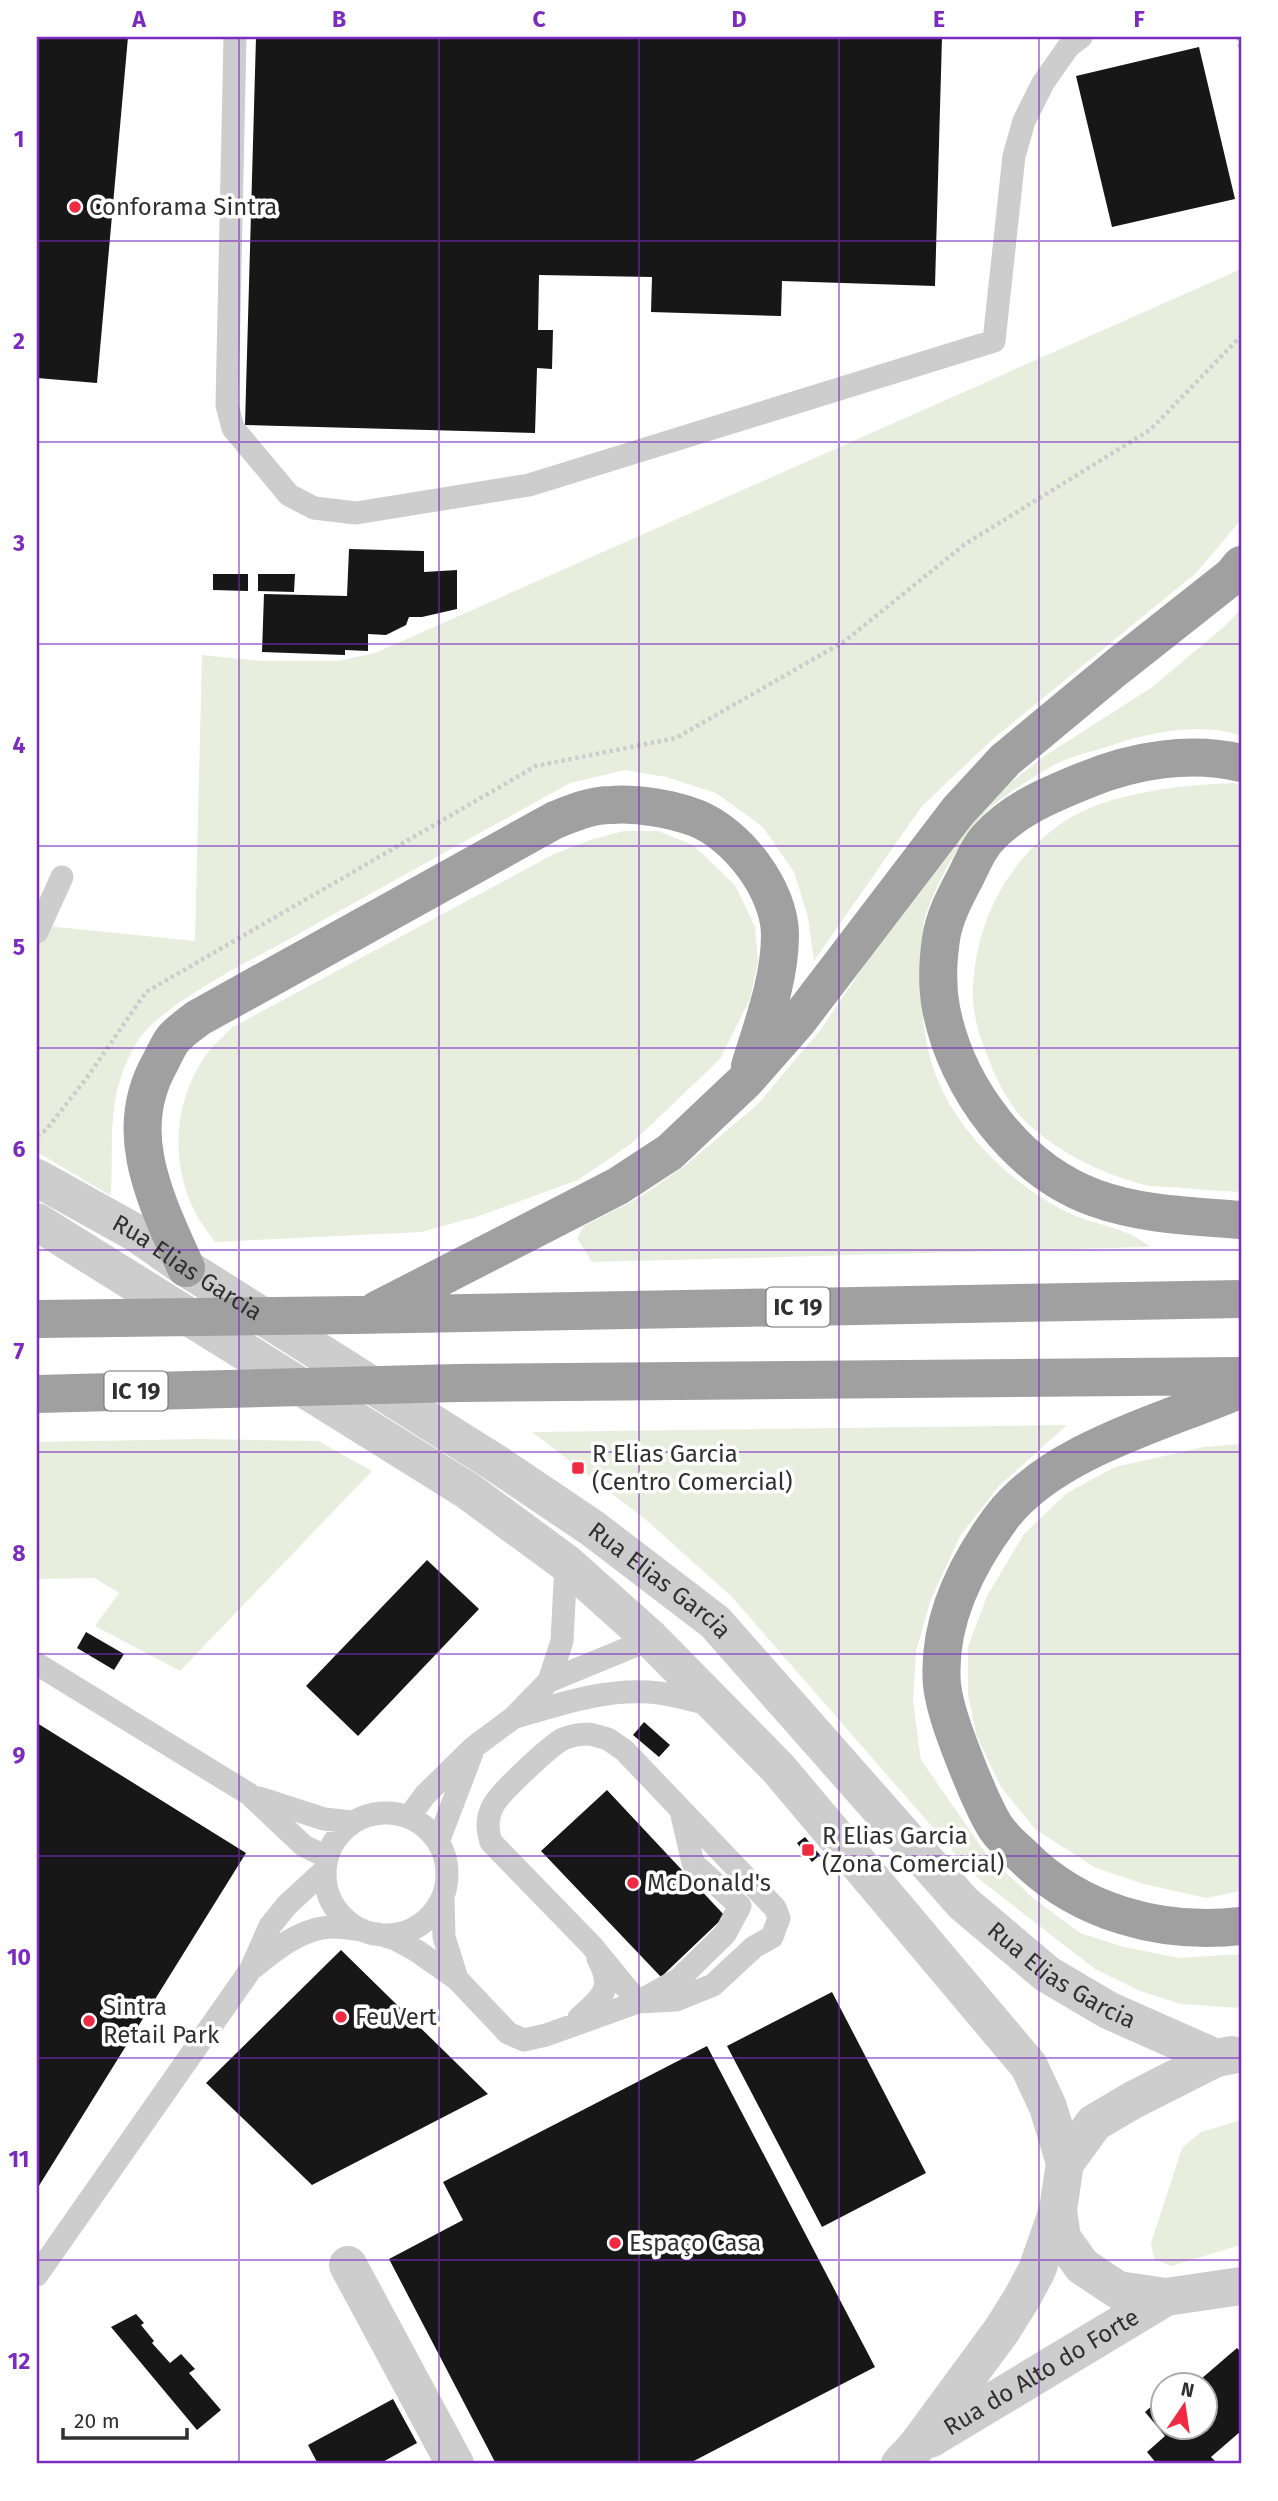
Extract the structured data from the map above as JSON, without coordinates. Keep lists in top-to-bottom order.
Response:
{
  "streets": {
    "highway": ["IC 19"],
    "street": ["Rua Elias Garcia", "Rua do Alto do Forte"]
  },
  "places": {
    "other": [
      "Conforama Sintra",
      "McDonald's",
      "FeuVert",
      "Sintra Retail Park",
      "Espaço Casa"
    ],
    "transit": ["R Elias Garcia (Centro Comercial)", "R Elias Garcia (Zona Comercial)"]
  },
  "scale_bar": "20 m",
  "north": "top",
  "grid": {
    "columns": [
      "A",
      "B",
      "C",
      "D",
      "E",
      "F"
    ],
    "rows": [
      "1",
      "2",
      "3",
      "4",
      "5",
      "6",
      "7",
      "8",
      "9",
      "10",
      "11",
      "12"
    ]
  }
}
